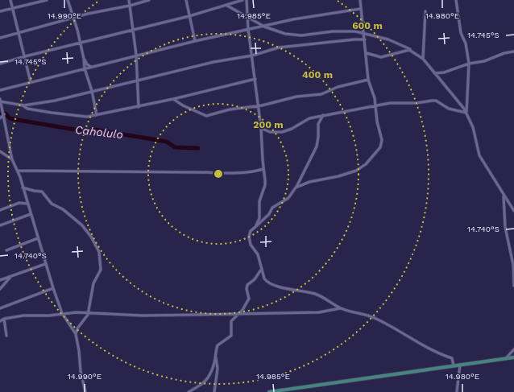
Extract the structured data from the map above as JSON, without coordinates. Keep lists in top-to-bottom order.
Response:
{
  "water": ["Caholulo"],
  "coordinates": [
    "14.990°E",
    "14.985°E",
    "14.980°E",
    "14.745°S",
    "14.740°S"
  ],
  "rings": ["600 m", "400 m", "200 m"]
}
